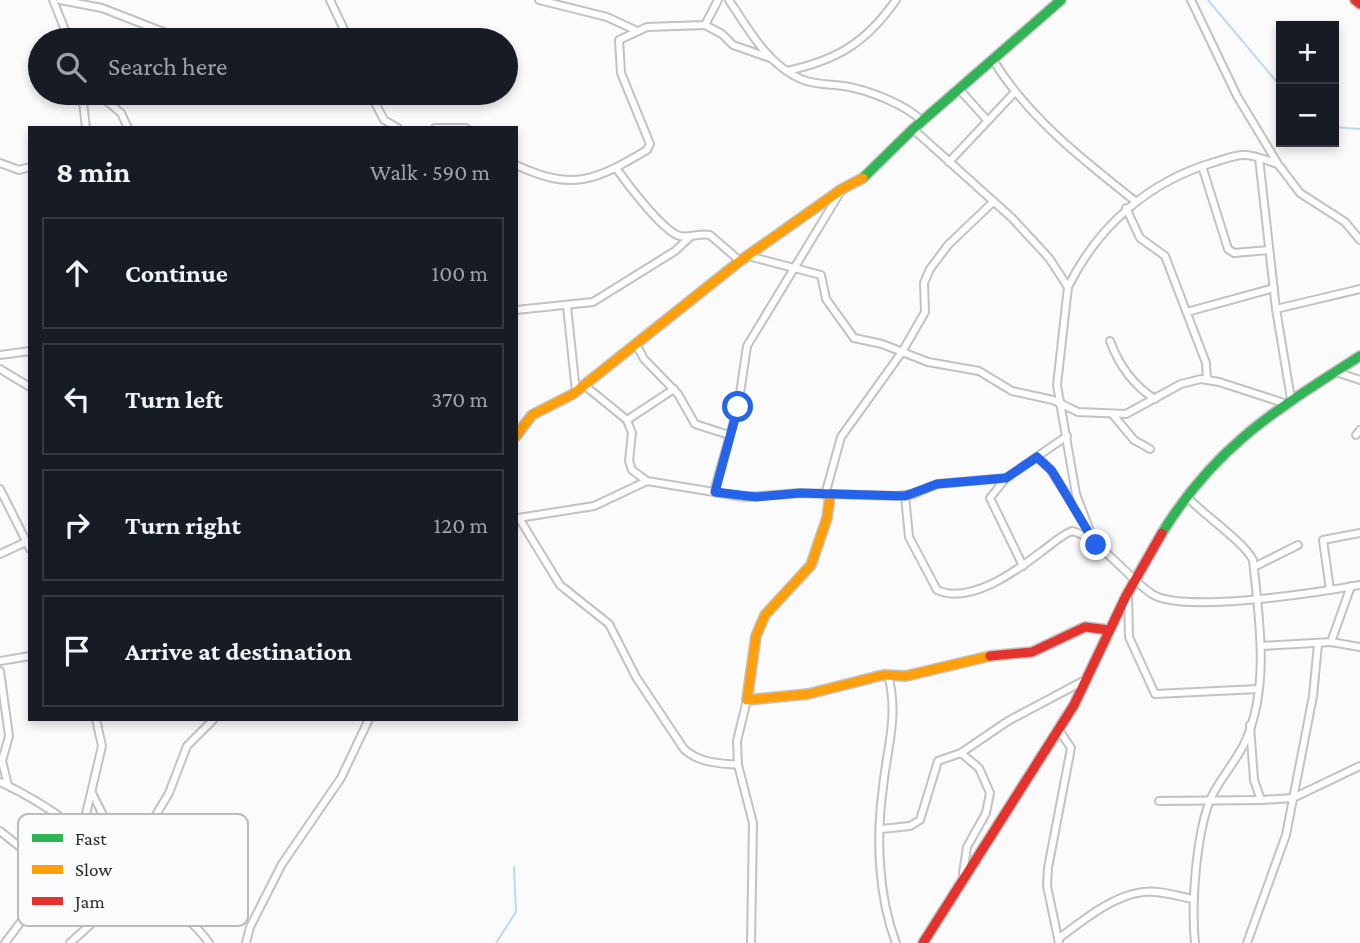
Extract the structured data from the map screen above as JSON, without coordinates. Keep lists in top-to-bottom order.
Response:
{
  "legend": ["Fast", "Slow", "Jam"],
  "page": {
    "map_buttons": ["+", "−"],
    "search": "Search here",
    "heading": ["8 min", "Walk · 590 m"],
    "list": [
      ["Continue", "100 m"],
      ["Turn left", "370 m"],
      ["Turn right", "120 m"],
      "Arrive at destination"
    ]
  }
}
